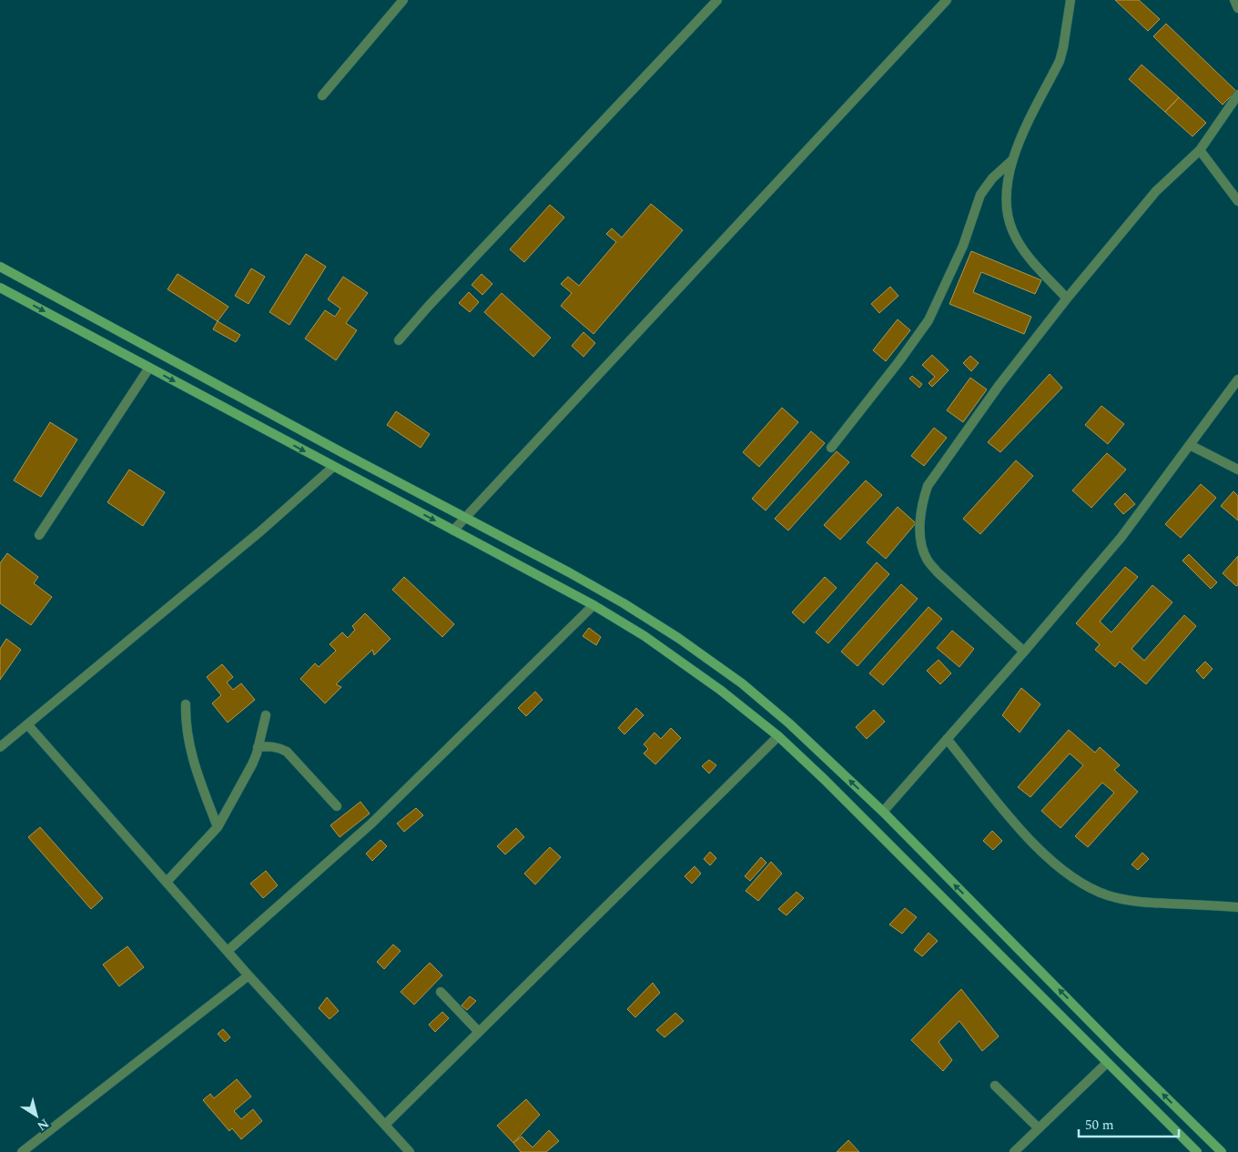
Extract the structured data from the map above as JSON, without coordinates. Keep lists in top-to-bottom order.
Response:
{
  "scale_bar": "50 m",
  "north": "bottom right"
}
